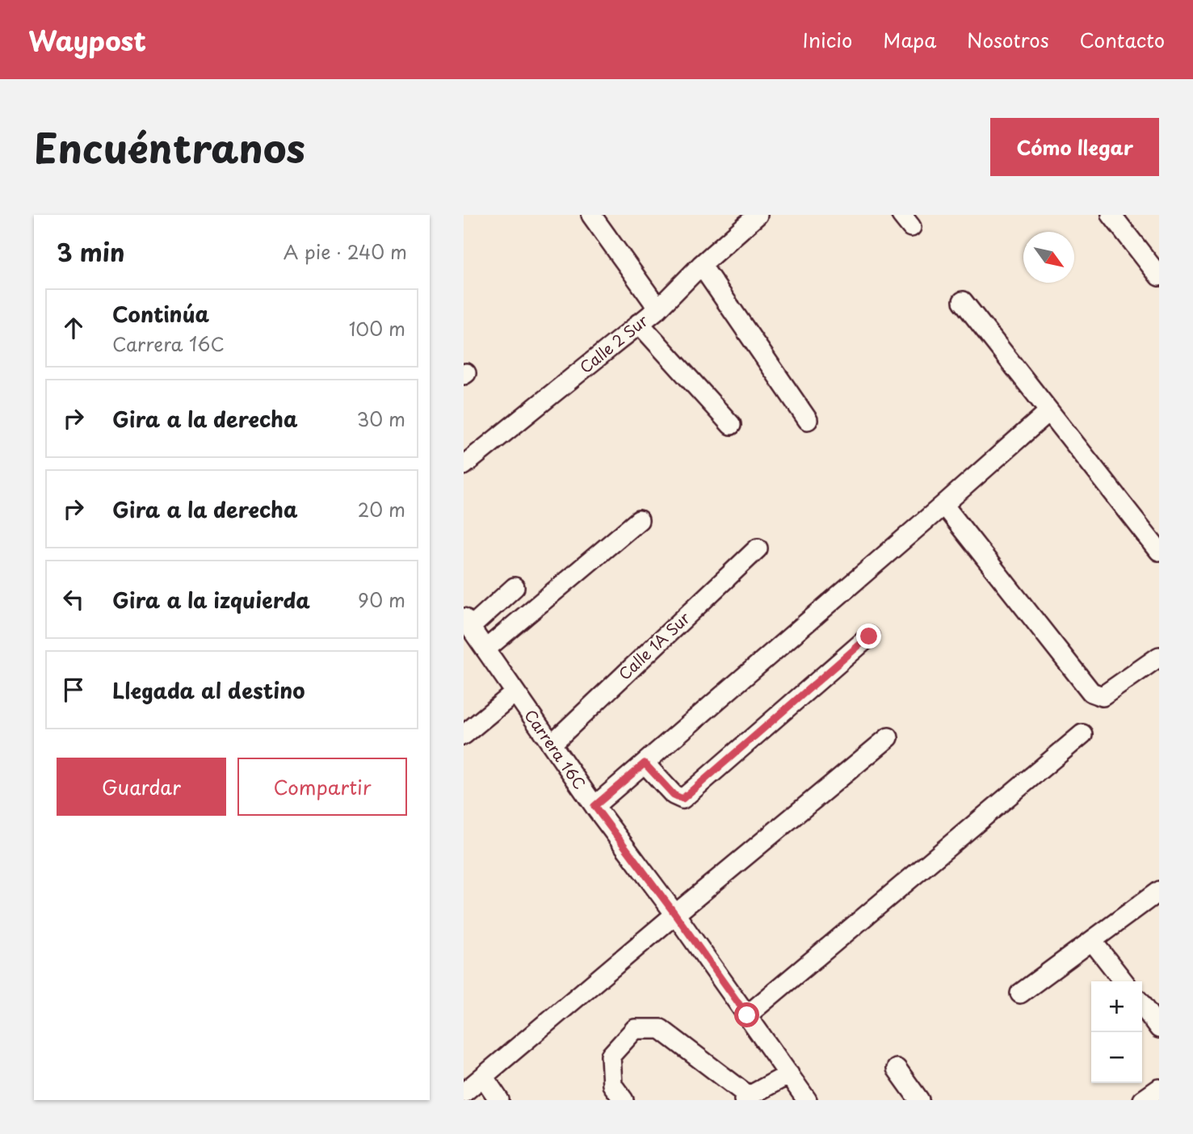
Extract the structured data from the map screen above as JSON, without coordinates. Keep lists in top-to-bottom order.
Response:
{
  "streets": {
    "street": ["Calle 2 Sur", "Calle 1A Sur", "Carrera 16C"]
  },
  "crossings": [
    ["Calle 1A Sur", "Carrera 16C"]
  ],
  "north": "bottom right",
  "page": {
    "header": "Waypost",
    "nav": [
      "Inicio",
      "Mapa",
      "Nosotros",
      "Contacto"
    ],
    "title": "Encuéntranos",
    "buttons": [
      "Cómo llegar",
      ["Guardar", "Compartir"]
    ],
    "heading": ["3 min", "A pie · 240 m"],
    "list": [
      ["Continúa", "Carrera 16C", "100 m"],
      ["Gira a la derecha", "30 m"],
      ["Gira a la derecha", "20 m"],
      ["Gira a la izquierda", "90 m"],
      "Llegada al destino"
    ],
    "map_buttons": ["+", "−"]
  }
}
